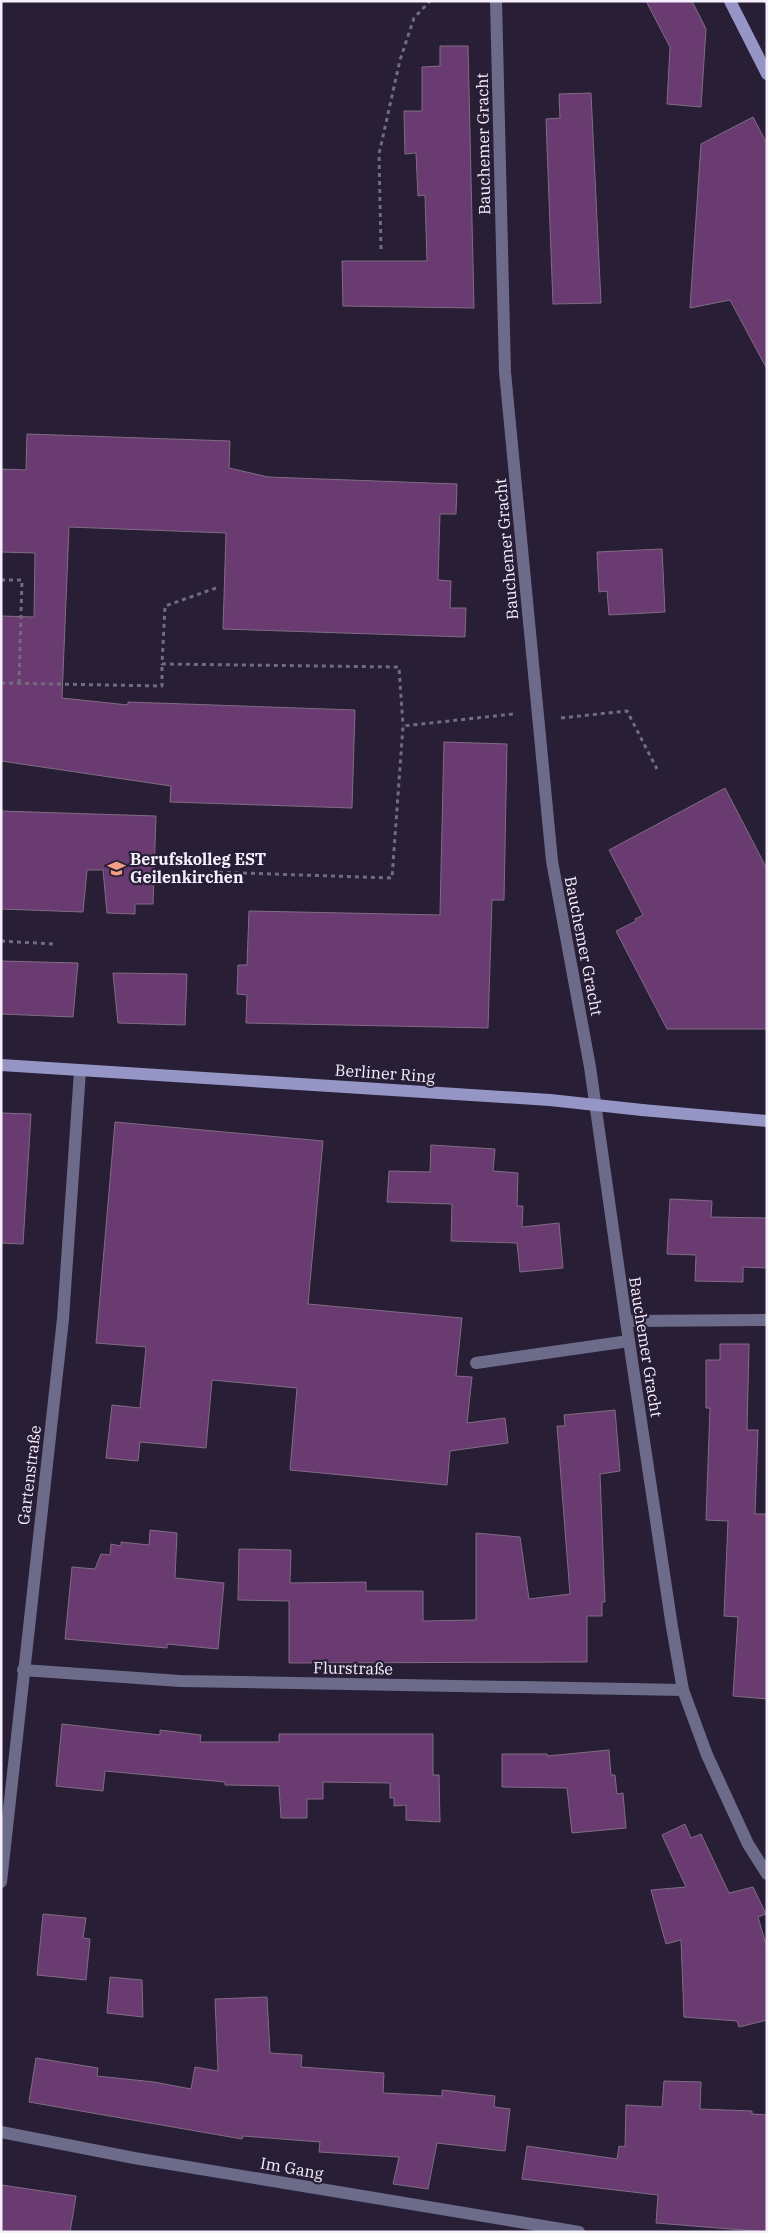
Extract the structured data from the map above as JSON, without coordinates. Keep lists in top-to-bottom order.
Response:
{
  "streets": {
    "main road": ["Berliner Ring"],
    "street": [
      "Bauchemer Gracht",
      "Gartenstraße",
      "Flurstraße",
      "Im Gang"
    ]
  },
  "crossings": [
    ["Bauchemer Gracht", "Flurstraße"],
    ["Berliner Ring", "Gartenstraße"],
    ["Gartenstraße", "Flurstraße"]
  ],
  "places": {
    "school or university": ["Berufskolleg EST Geilenkirchen"]
  }
}
